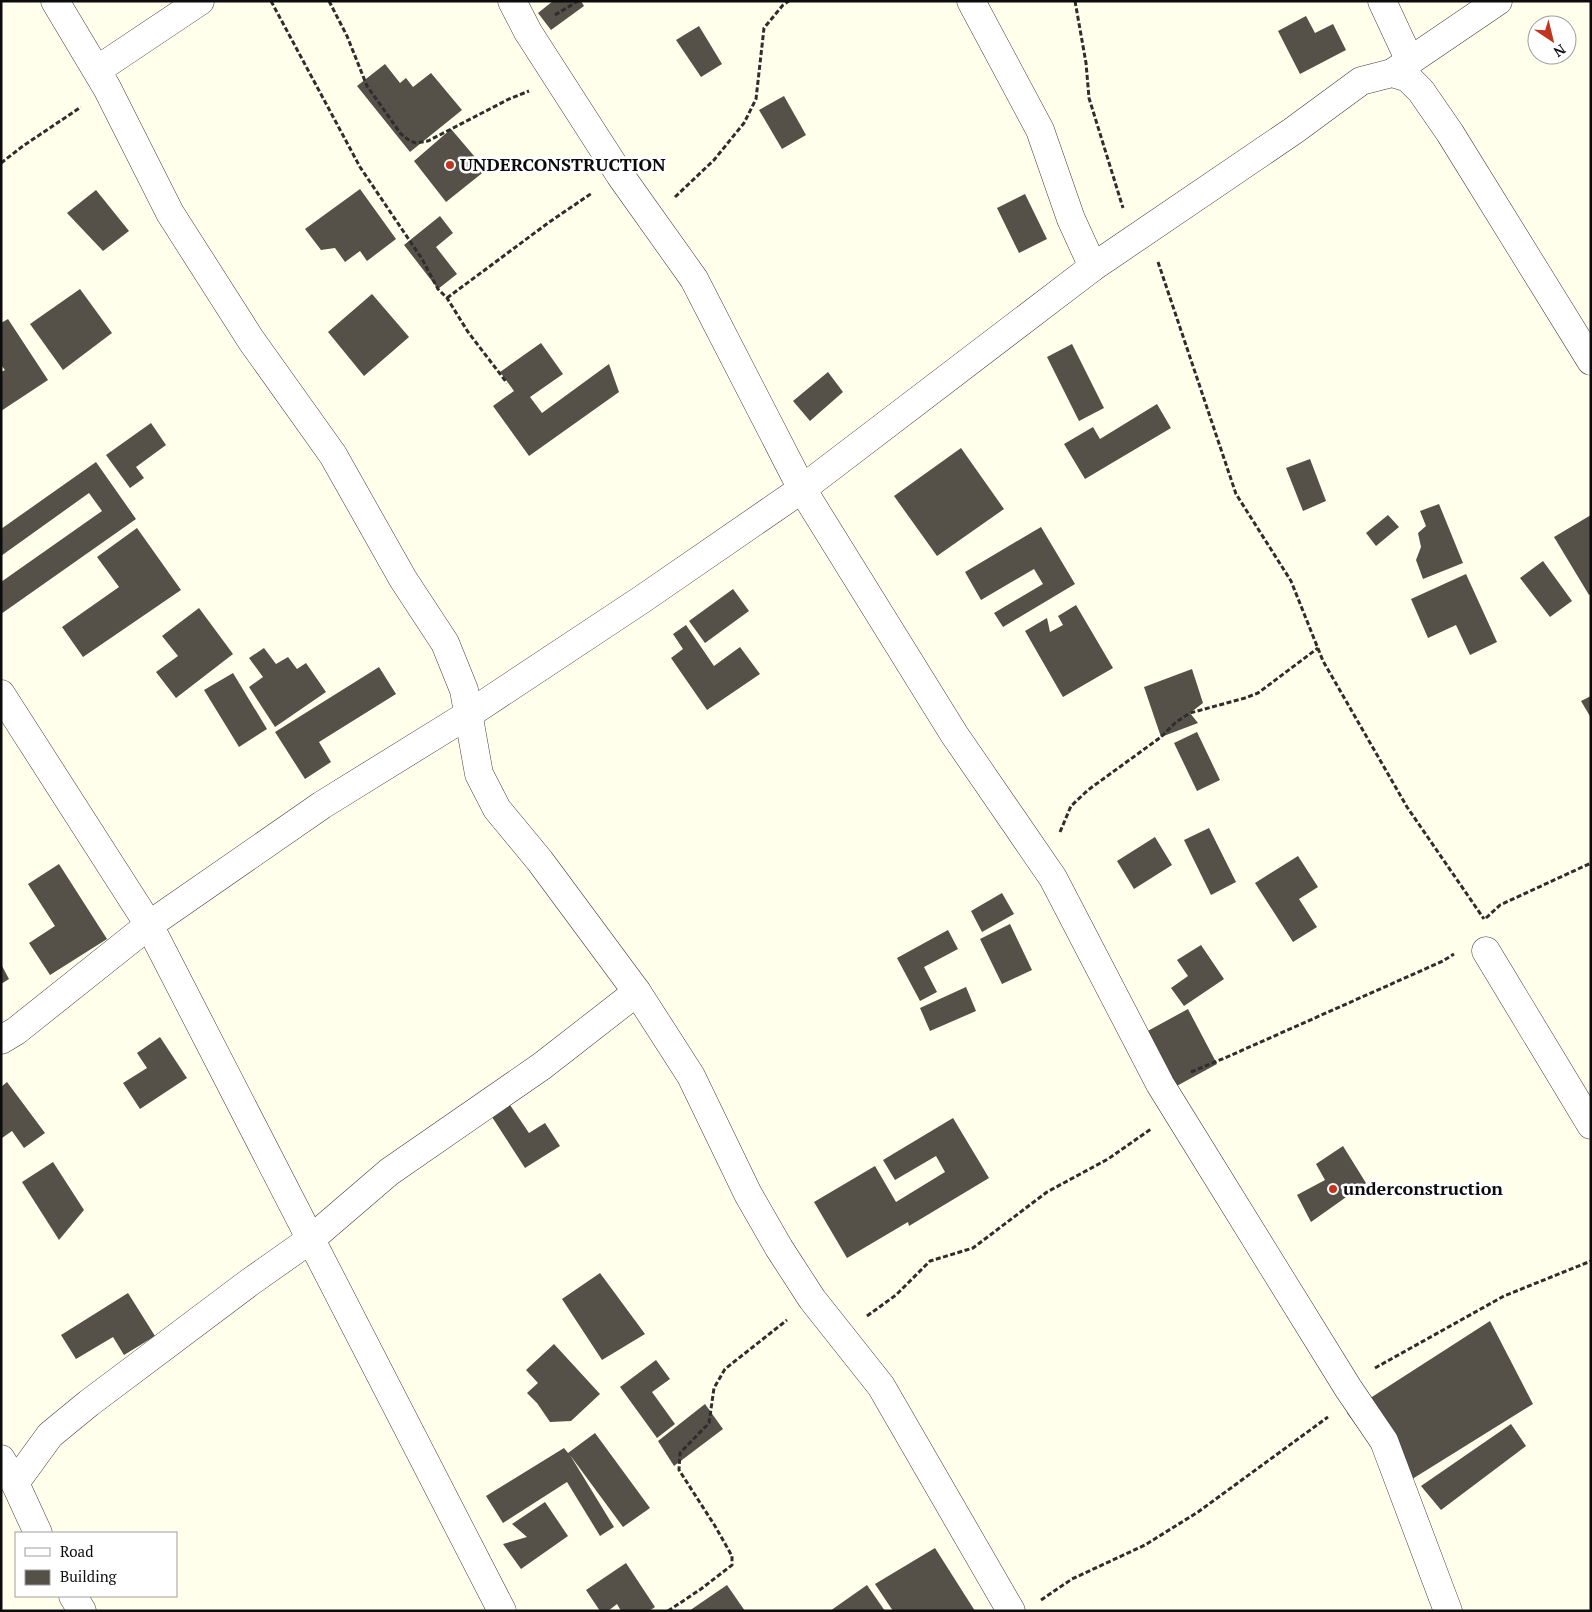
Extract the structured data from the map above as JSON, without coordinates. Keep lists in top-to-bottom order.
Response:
{
  "places": ["UNDERCONSTRUCTION", "underconstruction"],
  "legend": ["Road", "Building"],
  "north": "bottom right"
}
